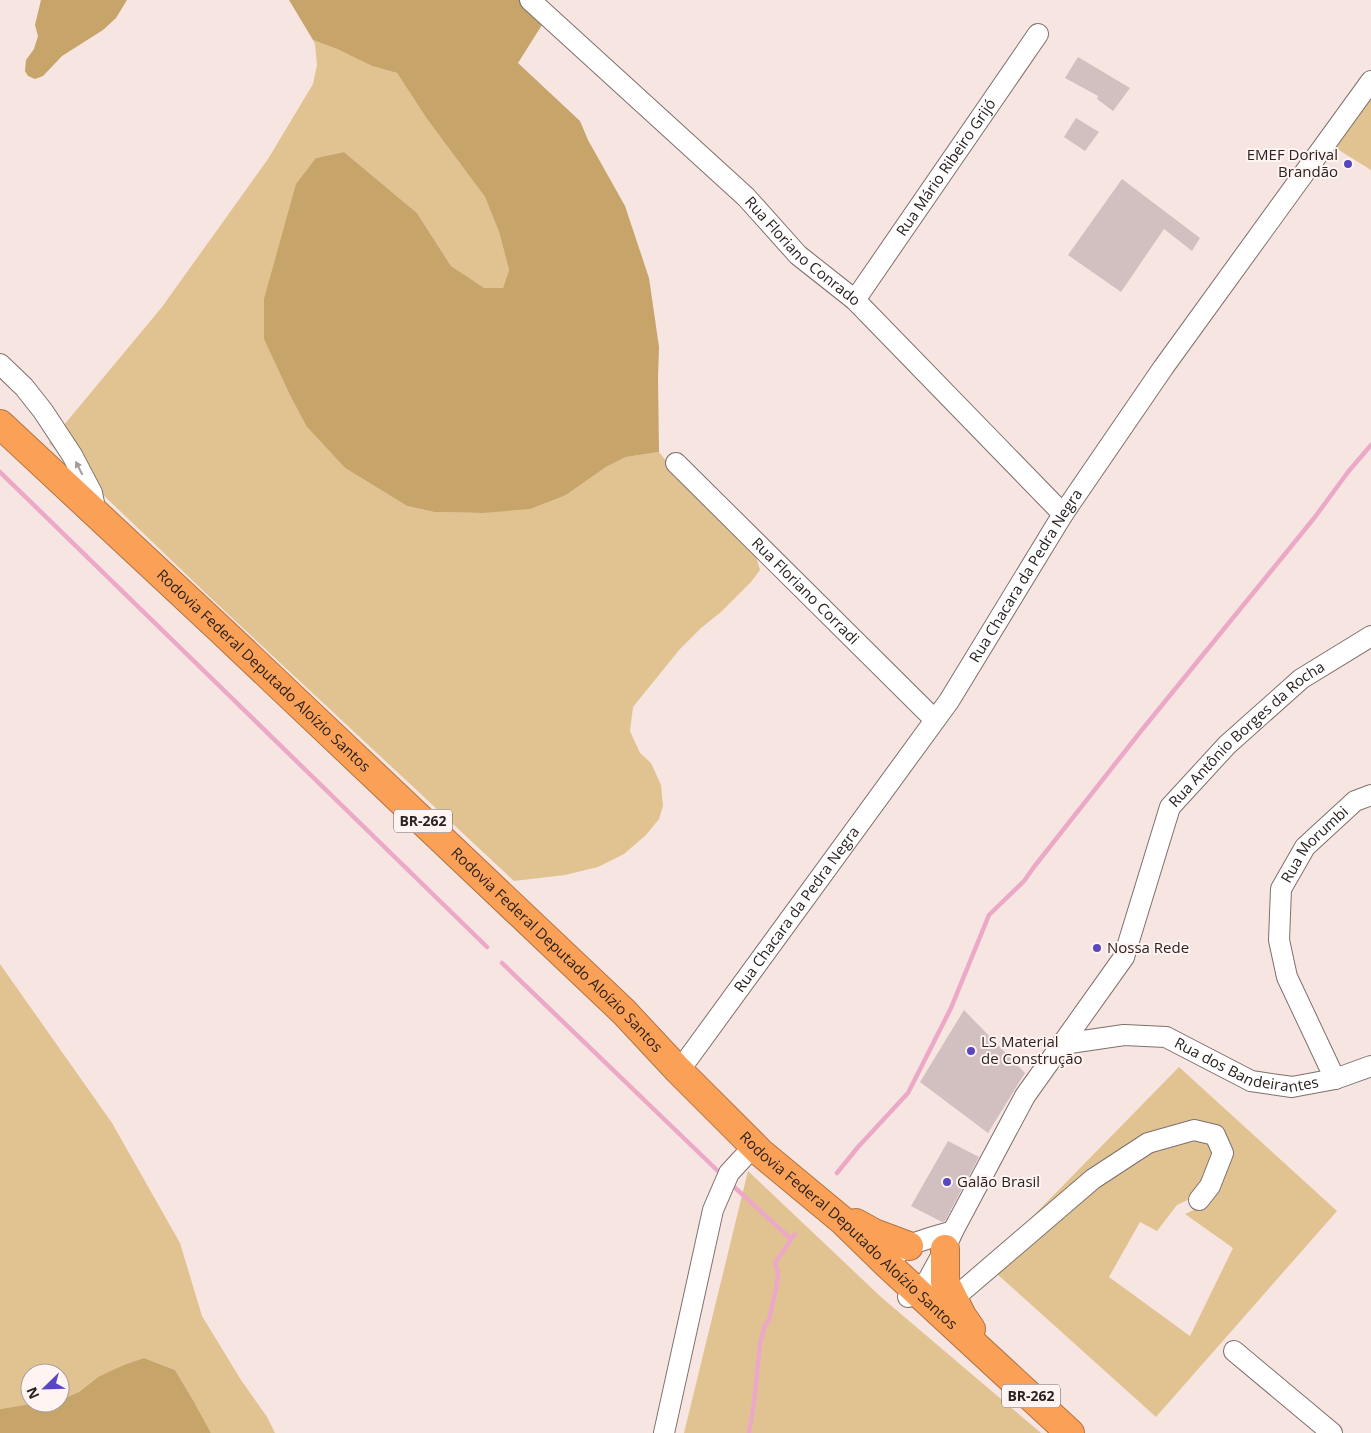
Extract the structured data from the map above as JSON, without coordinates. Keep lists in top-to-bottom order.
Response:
{
  "streets": {
    "highway": ["Rodovia Federal Deputado Aloízio Santos", "BR-262"],
    "street": [
      "Rua Mário Ribeiro Grijó",
      "Rua Floriano Conrado",
      "Rua Chacara da Pedra Negra",
      "Rua Floriano Corradi",
      "Rua Antônio Borges da Rocha",
      "Rua Morumbi",
      "Rua dos Bandeirantes"
    ]
  },
  "crossings": [
    ["Rua Mário Ribeiro Grijó", "Rua Floriano Conrado"],
    ["Rua Floriano Conrado", "Rua Chacara da Pedra Negra"],
    ["Rua Chacara da Pedra Negra", "Rua Floriano Corradi"],
    ["Rua Chacara da Pedra Negra", "Rodovia Federal Deputado Aloízio Santos"],
    ["Rodovia Federal Deputado Aloízio Santos", "Rua Antônio Borges da Rocha"],
    ["Rua Antônio Borges da Rocha", "Rua dos Bandeirantes"],
    ["Rua Morumbi", "Rua dos Bandeirantes"]
  ],
  "places": [
    "EMEF Dorival Brandão",
    "Nossa Rede",
    "LS Material de Construção",
    "Galão Brasil"
  ],
  "north": "bottom left"
}
